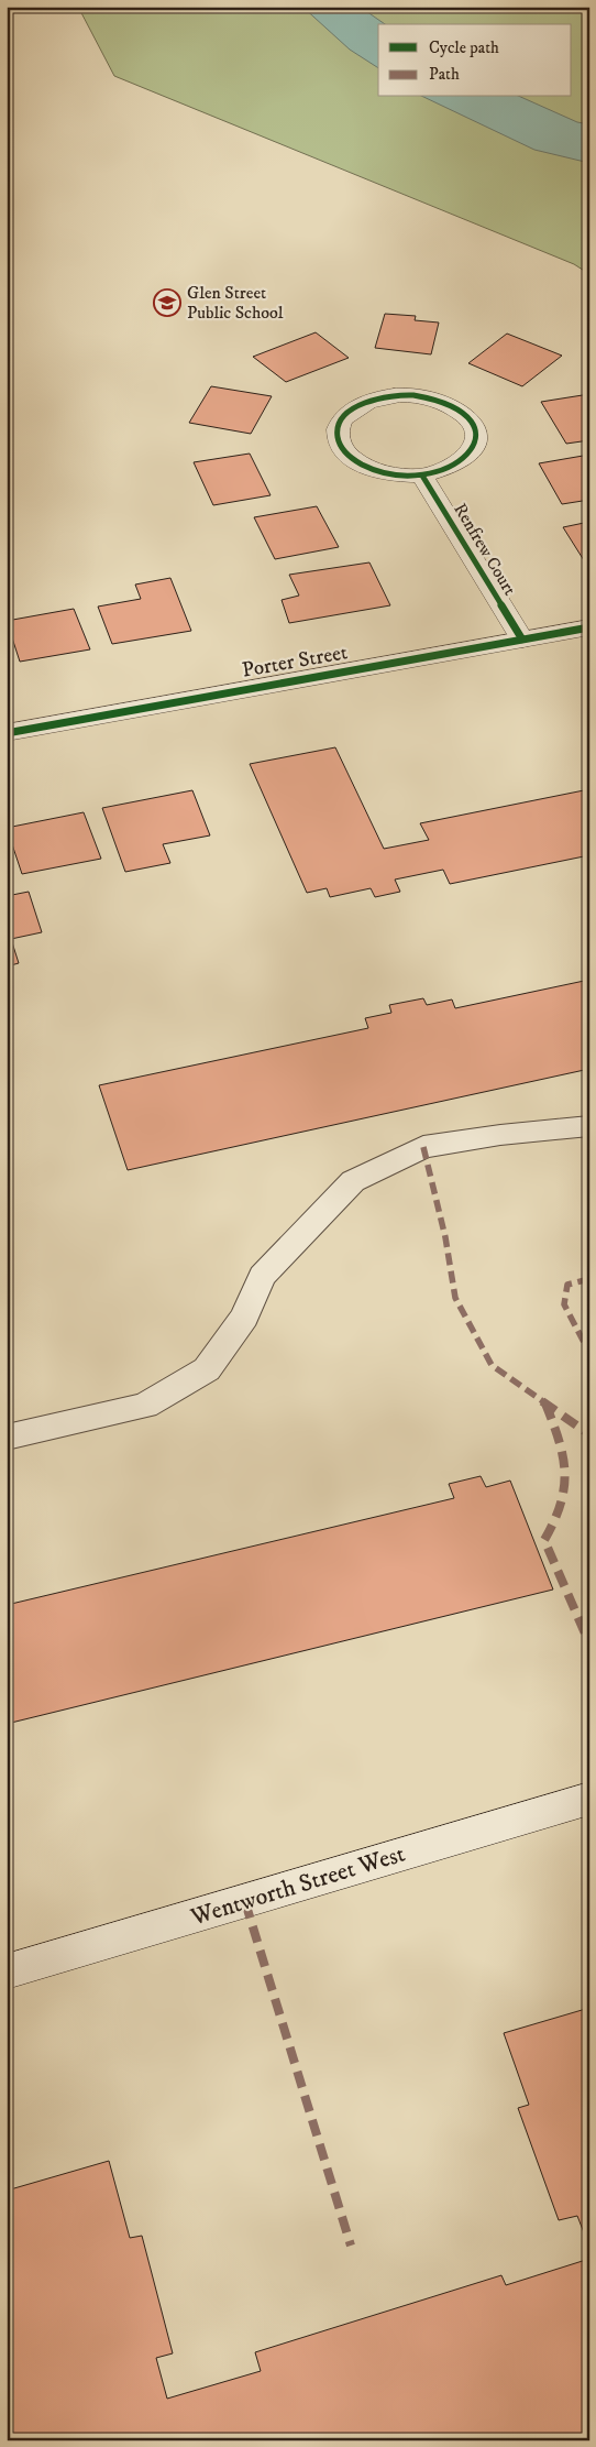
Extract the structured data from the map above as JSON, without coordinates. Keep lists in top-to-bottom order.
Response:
{
  "streets": {
    "street": ["Renfrew Court", "Porter Street", "Wentworth Street West"]
  },
  "crossings": [
    ["Renfrew Court", "Porter Street"]
  ],
  "places": {
    "school or university": ["Glen Street Public School"]
  },
  "legend": ["Cycle path", "Path"]
}
